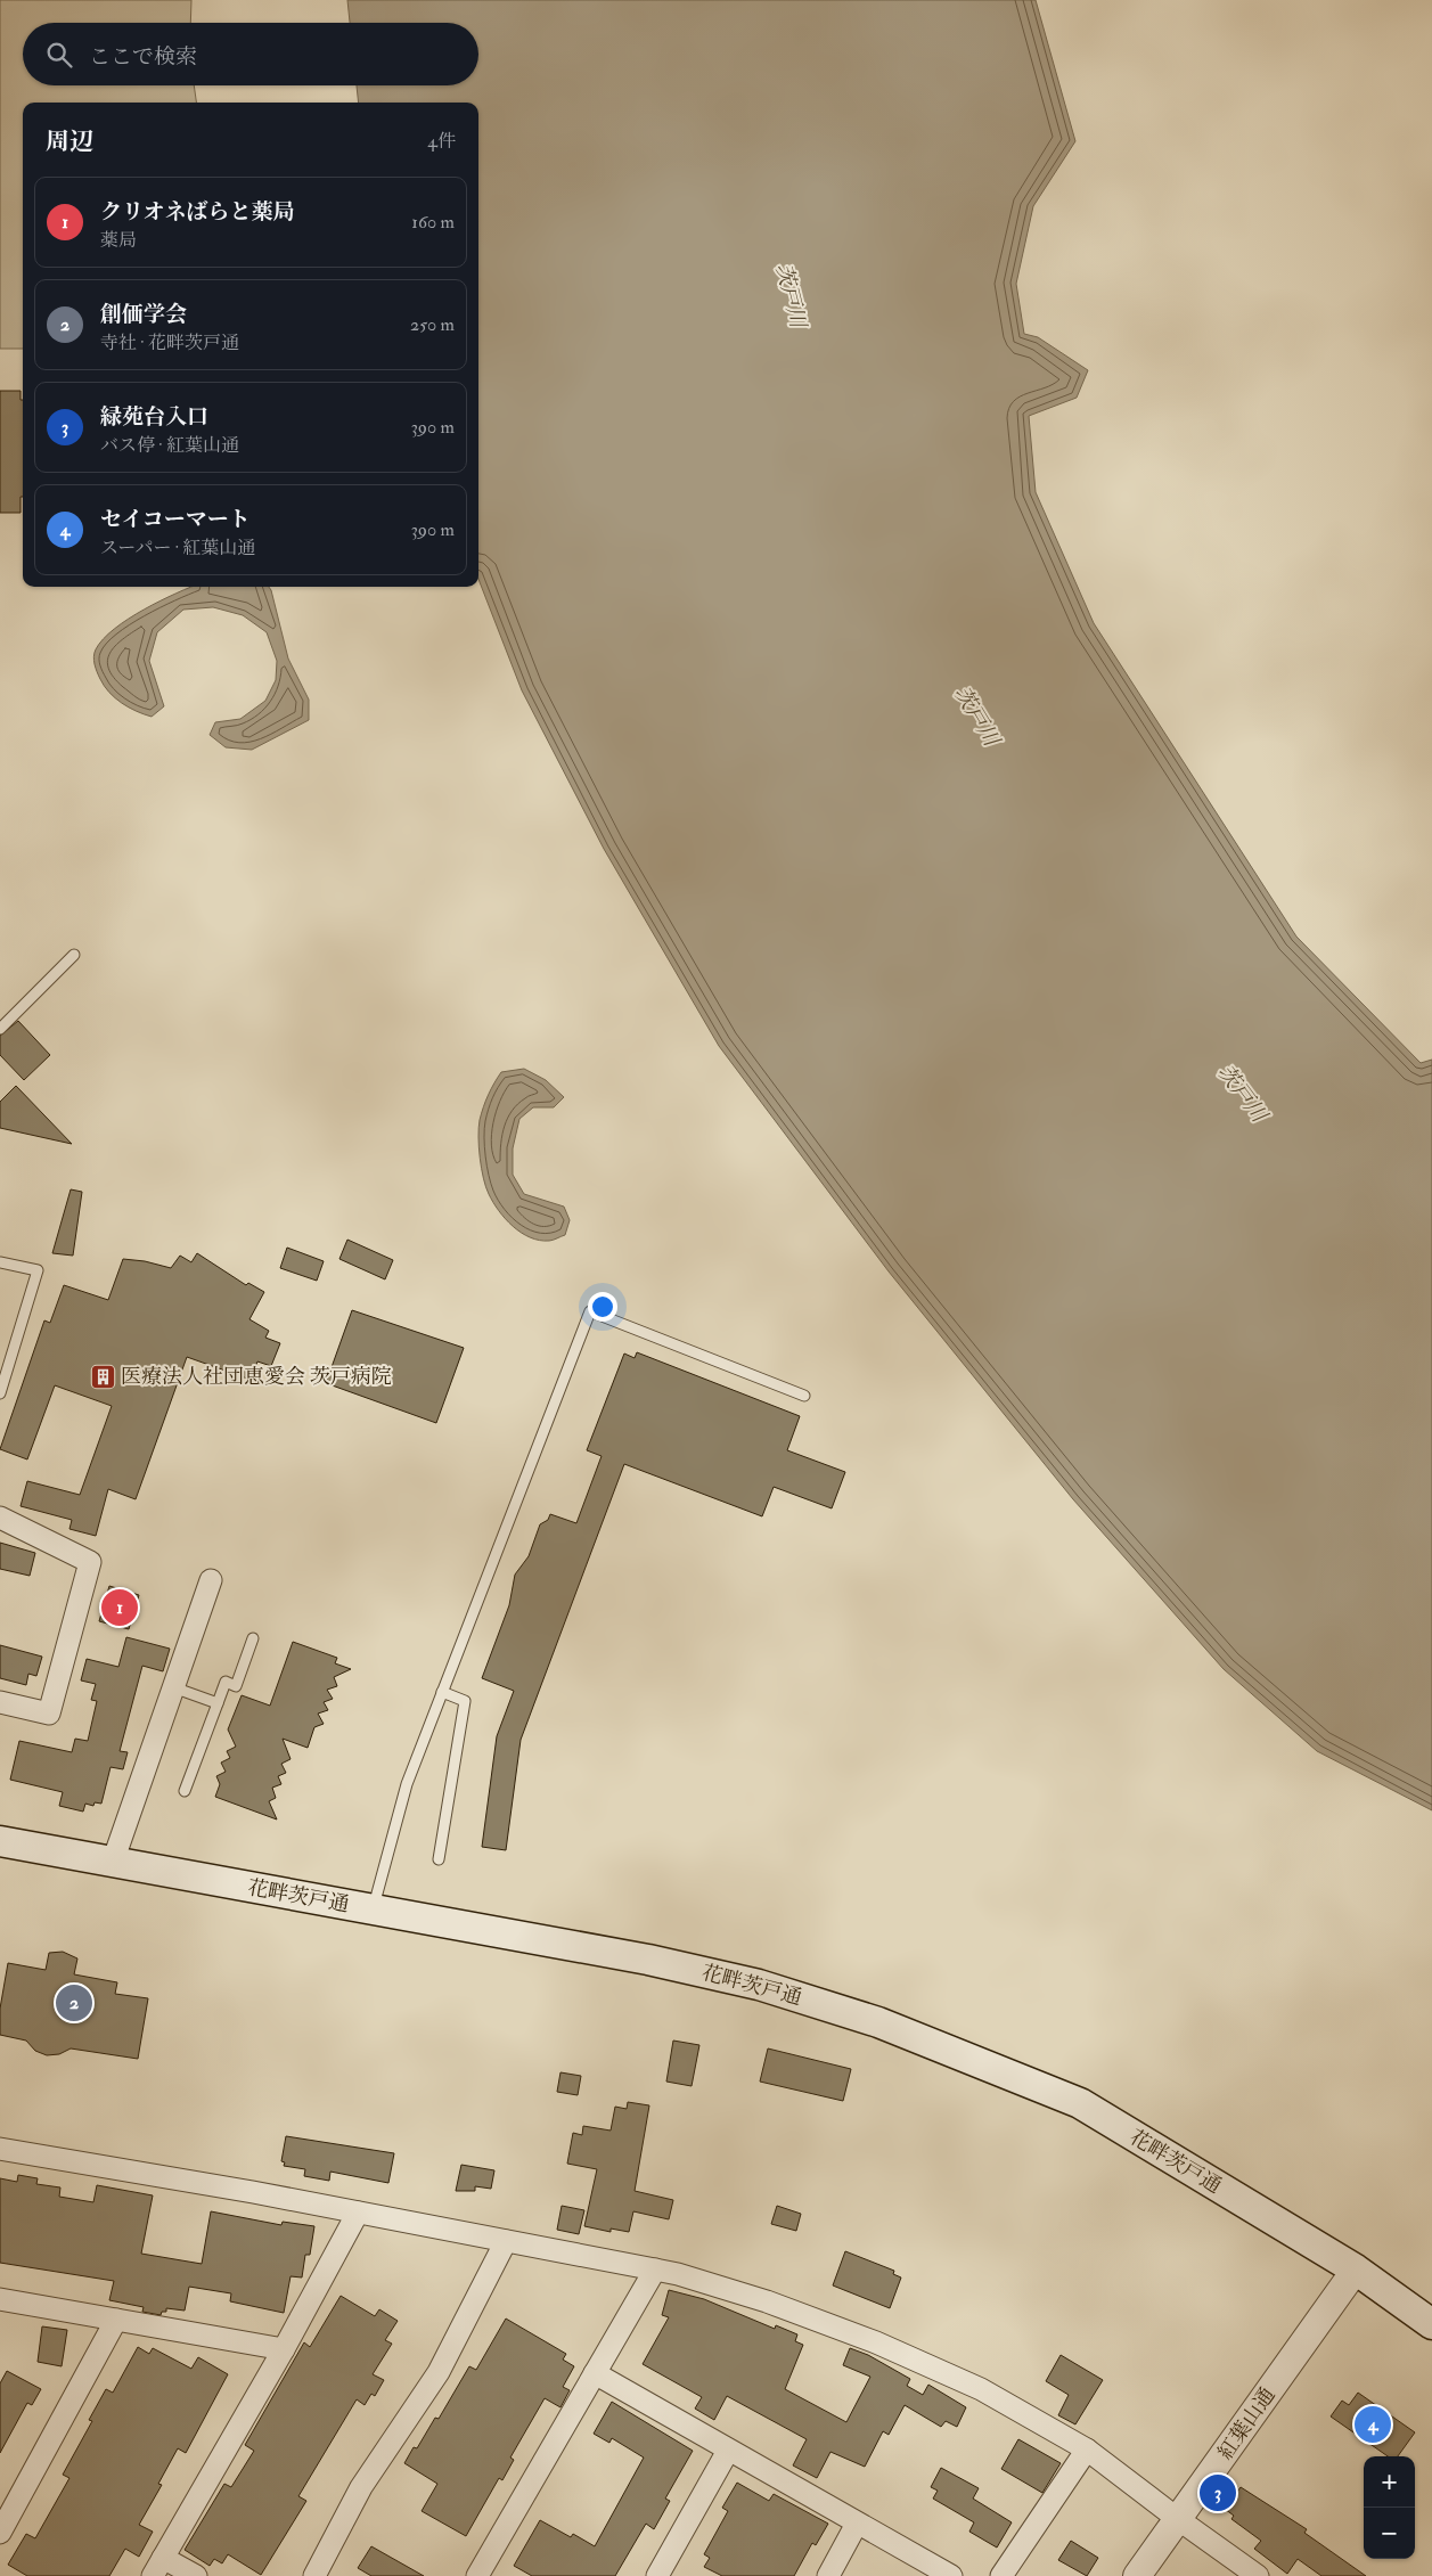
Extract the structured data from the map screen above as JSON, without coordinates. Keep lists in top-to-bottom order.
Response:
{
  "streets": {
    "main road": ["花畔茨戸通"],
    "street": ["紅葉山通"]
  },
  "crossings": [
    ["花畔茨戸通", "紅葉山通"]
  ],
  "water": ["茨戸川"],
  "places": {
    "building": ["医療法人社団恵愛会 茨戸病院"]
  },
  "page": {
    "search": "ここで検索",
    "heading": ["周辺", "4件"],
    "list": [
      {
        "mark": "1",
        "name": "クリオネばらと薬局",
        "note": "薬局",
        "value": "160 m"
      },
      {
        "mark": "2",
        "name": "創価学会",
        "note": "寺社 · 花畔茨戸通",
        "value": "250 m"
      },
      {
        "mark": "3",
        "name": "緑苑台入口",
        "note": "バス停 · 紅葉山通",
        "value": "390 m"
      },
      {
        "mark": "4",
        "name": "セイコーマート",
        "note": "スーパー · 紅葉山通",
        "value": "390 m"
      }
    ],
    "pins": [
      "1",
      "2",
      "4",
      "3"
    ],
    "map_buttons": ["+", "−"]
  }
}
